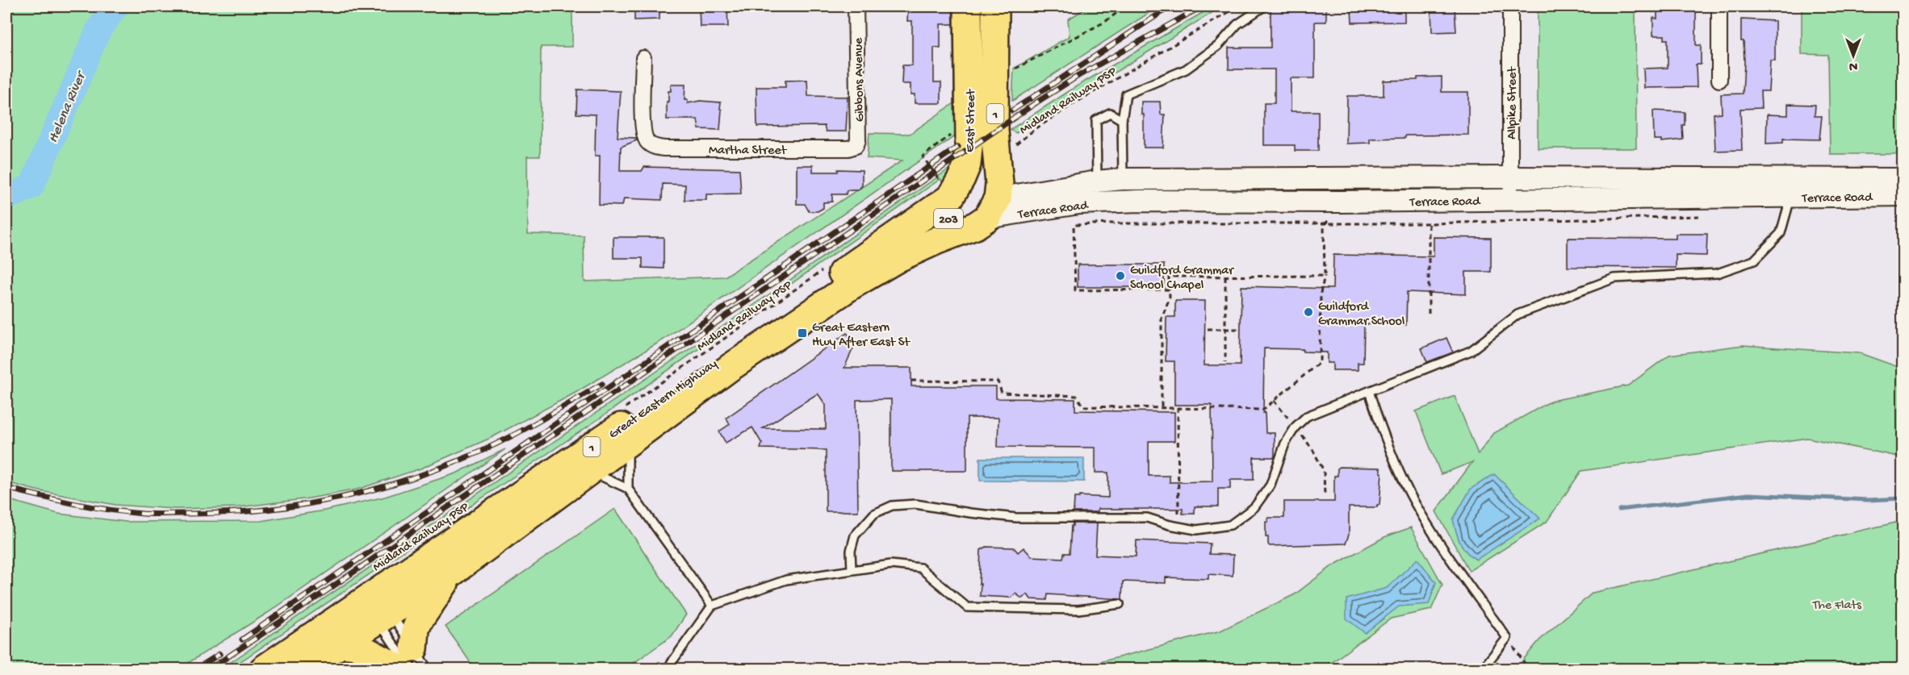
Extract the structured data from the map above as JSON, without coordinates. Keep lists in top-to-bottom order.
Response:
{
  "streets": {
    "highway": [
      "1",
      "East Street",
      "203",
      "Great Eastern Highway"
    ],
    "street": [
      "Gibbons Avenue",
      "Allpike Street",
      "Martha Street",
      "Terrace Road"
    ],
    "path": ["Midland Railway PSP"]
  },
  "crossings": [
    ["Gibbons Avenue", "Martha Street"],
    ["Allpike Street", "Terrace Road"],
    ["East Street", "Terrace Road"],
    ["East Street", "203"],
    ["East Street", "Great Eastern Highway"],
    ["Terrace Road", "203"],
    ["Terrace Road", "Great Eastern Highway"],
    ["203", "Great Eastern Highway"]
  ],
  "water": ["Helena River"],
  "parks": ["The Flats"],
  "places": {
    "other": ["Guildford Grammar School Chapel", "Guildford Grammar School"],
    "transit": ["Great Eastern Hwy After East St"]
  },
  "north": "bottom"
}
